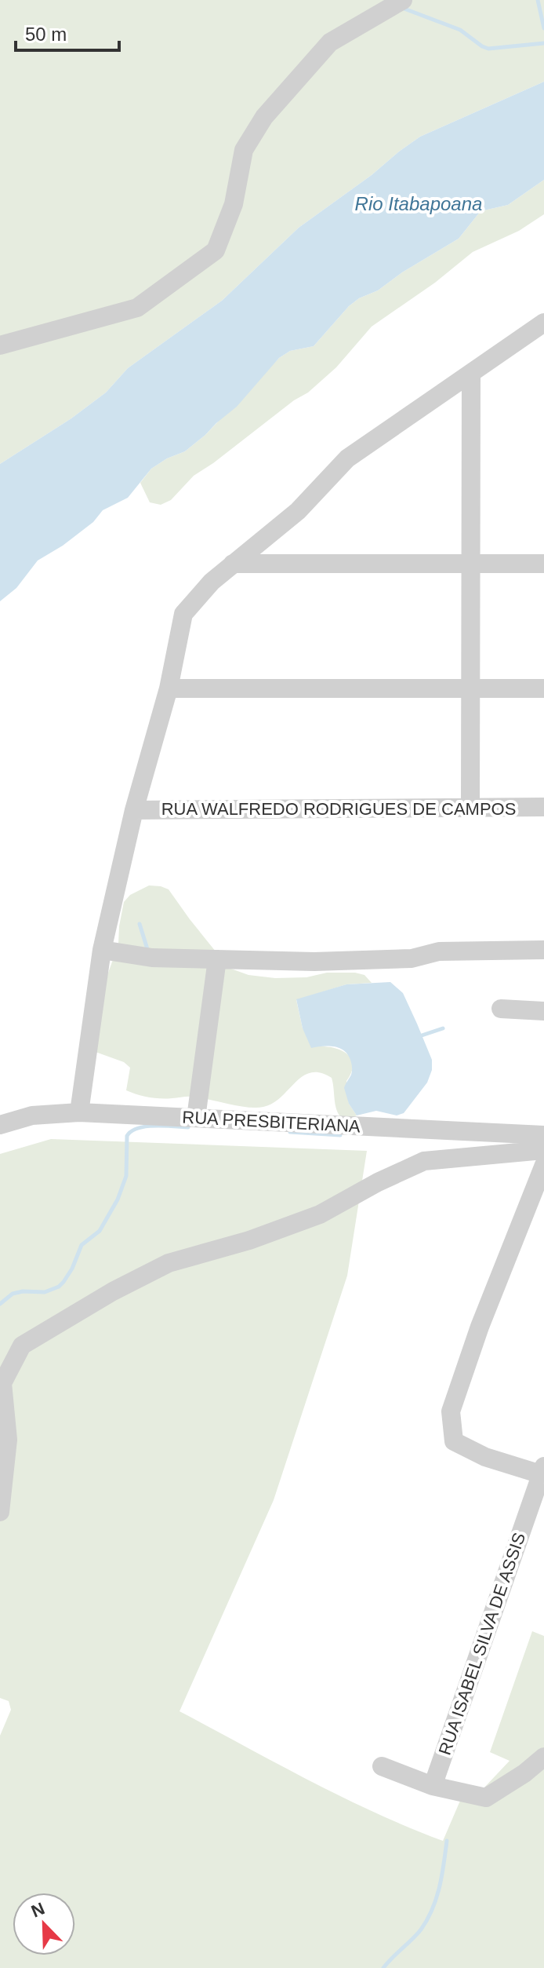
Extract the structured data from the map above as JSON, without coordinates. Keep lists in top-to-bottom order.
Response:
{
  "streets": {
    "street": ["RUA WALFREDO RODRIGUES DE CAMPOS", "RUA PRESBITERIANA", "RUA ISABEL SILVA DE ASSIS"]
  },
  "water": ["Rio Itabapoana"],
  "scale_bar": "50 m",
  "north": "top left"
}
